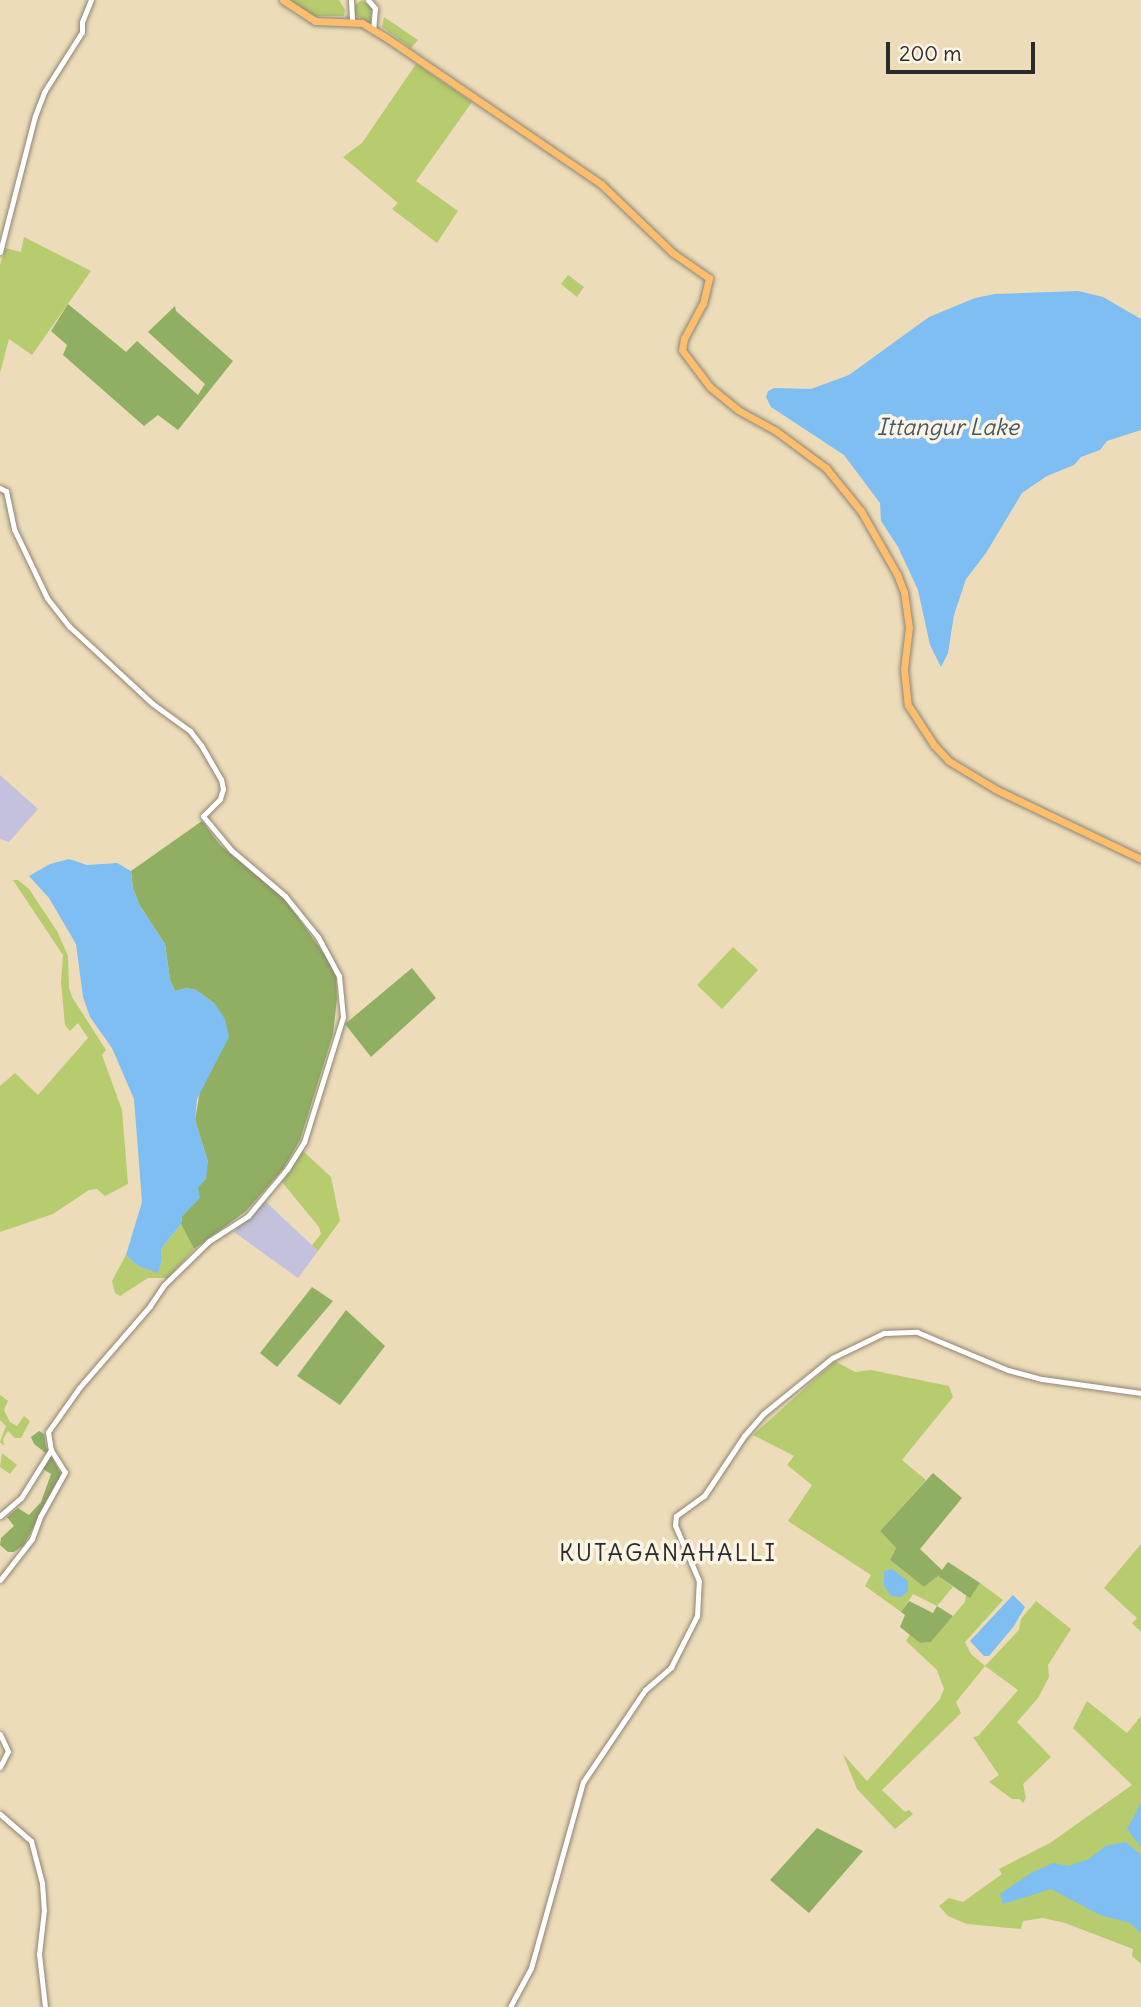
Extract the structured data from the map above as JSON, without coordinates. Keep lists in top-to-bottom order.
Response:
{
  "districts": ["KUTAGANAHALLI"],
  "water": ["Ittangur Lake"],
  "scale_bar": "200 m"
}
